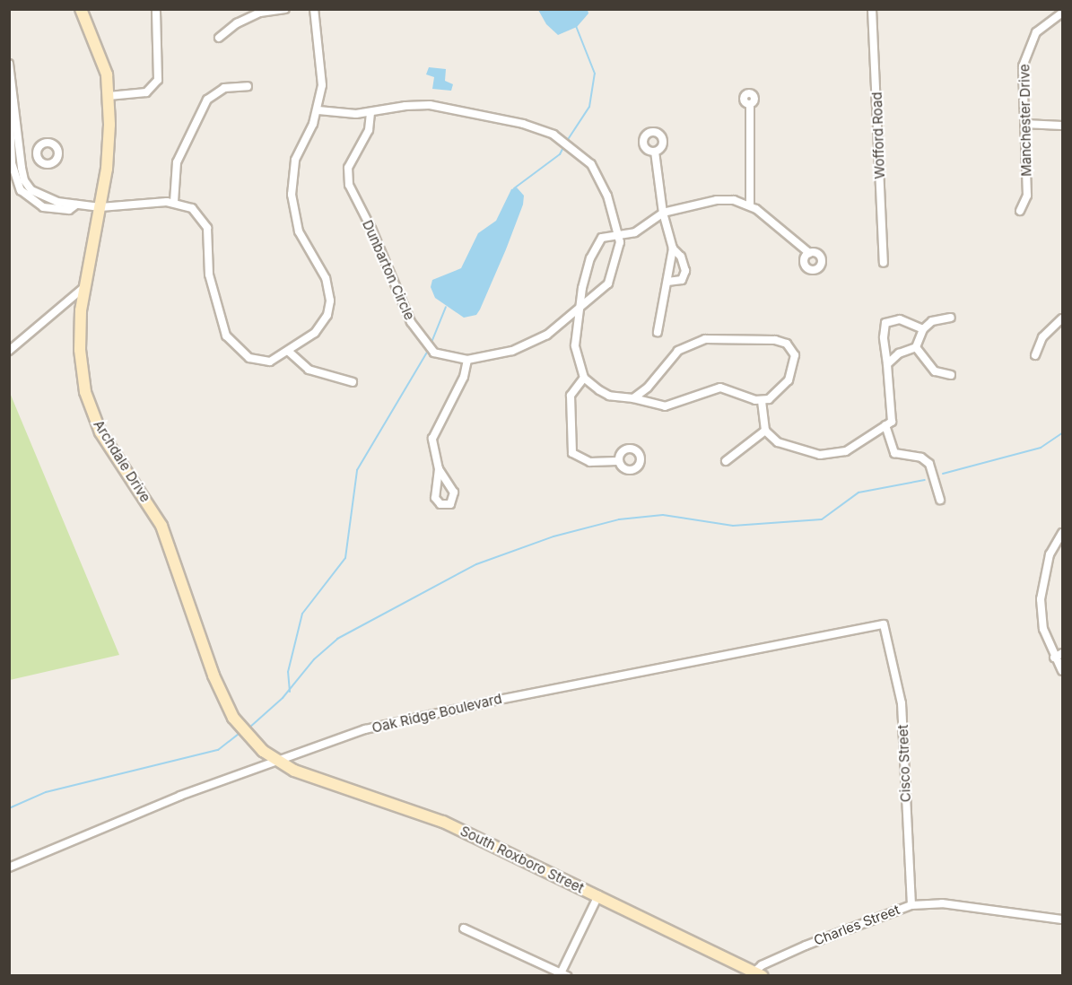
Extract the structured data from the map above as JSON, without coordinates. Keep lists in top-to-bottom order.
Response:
{
  "streets": {
    "street": [
      "Manchester Drive",
      "Wofford Road",
      "Dunbarton Circle",
      "Archdale Drive",
      "Oak Ridge Boulevard",
      "Cisco Street",
      "South Roxboro Street",
      "Charles Street"
    ]
  },
  "crossings": [
    ["Archdale Drive", "Oak Ridge Boulevard"],
    ["Archdale Drive", "South Roxboro Street"],
    ["Oak Ridge Boulevard", "Cisco Street"],
    ["Oak Ridge Boulevard", "South Roxboro Street"],
    ["Cisco Street", "Charles Street"],
    ["South Roxboro Street", "Charles Street"]
  ]
}
